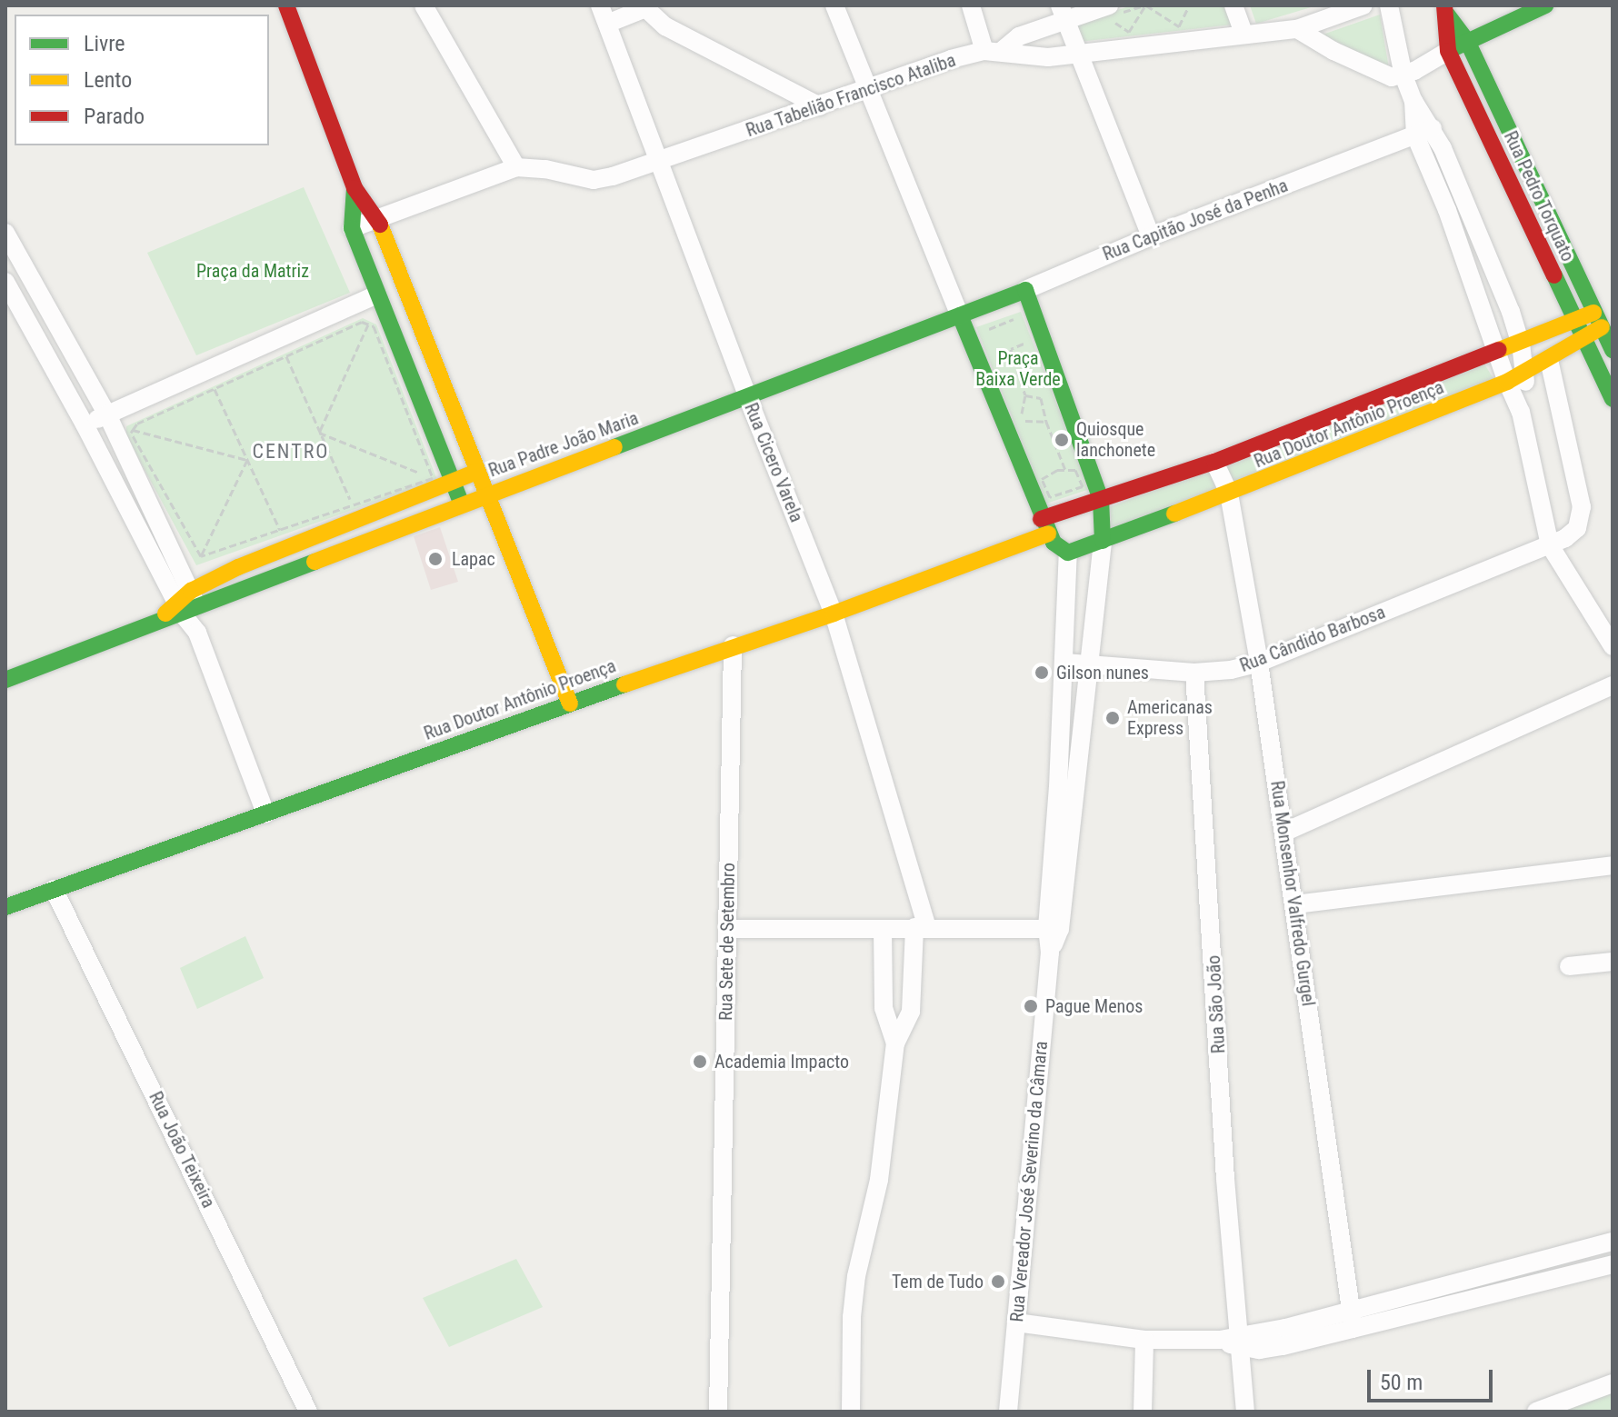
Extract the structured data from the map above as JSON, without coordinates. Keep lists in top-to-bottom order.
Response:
{
  "streets": {
    "main road": [
      "Rua Pedro Torquato",
      "Rua Capitão José da Penha",
      "Rua Doutor Antônio Proença",
      "Rua Padre João Maria"
    ],
    "street": [
      "Rua Tabelião Francisco Ataliba",
      "Rua Cicero Varela",
      "Rua Cândido Barbosa",
      "Rua Monsenhor Valfredo Gurgel",
      "Rua Sete de Setembro",
      "Rua São João",
      "Rua João Teixeira",
      "Rua Vereador José Severino da Câmara"
    ]
  },
  "crossings": [
    ["Rua Tabelião Francisco Ataliba", "Rua Cicero Varela"],
    ["Rua Pedro Torquato", "Rua Doutor Antônio Proença"],
    ["Rua Capitão José da Penha", "Rua Padre João Maria"],
    ["Rua Doutor Antônio Proença", "Rua Cicero Varela"],
    ["Rua Doutor Antônio Proença", "Rua Cândido Barbosa"],
    ["Rua Doutor Antônio Proença", "Rua Monsenhor Valfredo Gurgel"],
    ["Rua Doutor Antônio Proença", "Rua Sete de Setembro"],
    ["Rua Doutor Antônio Proença", "Rua João Teixeira"],
    ["Rua Doutor Antônio Proença", "Rua Vereador José Severino da Câmara"],
    ["Rua Padre João Maria", "Rua Cicero Varela"],
    ["Rua Cândido Barbosa", "Rua Monsenhor Valfredo Gurgel"],
    ["Rua Cândido Barbosa", "Rua São João"],
    ["Rua Cândido Barbosa", "Rua Vereador José Severino da Câmara"]
  ],
  "districts": ["CENTRO"],
  "parks": ["Praça da Matriz", "Praça Baixa Verde"],
  "places": [
    "Quiosque lanchonete",
    "Lapac",
    "Gilson nunes",
    "Americanas Express",
    "Pague Menos",
    "Academia Impacto",
    "Tem de Tudo"
  ],
  "legend": ["Livre", "Lento", "Parado"],
  "scale_bar": "50 m"
}
